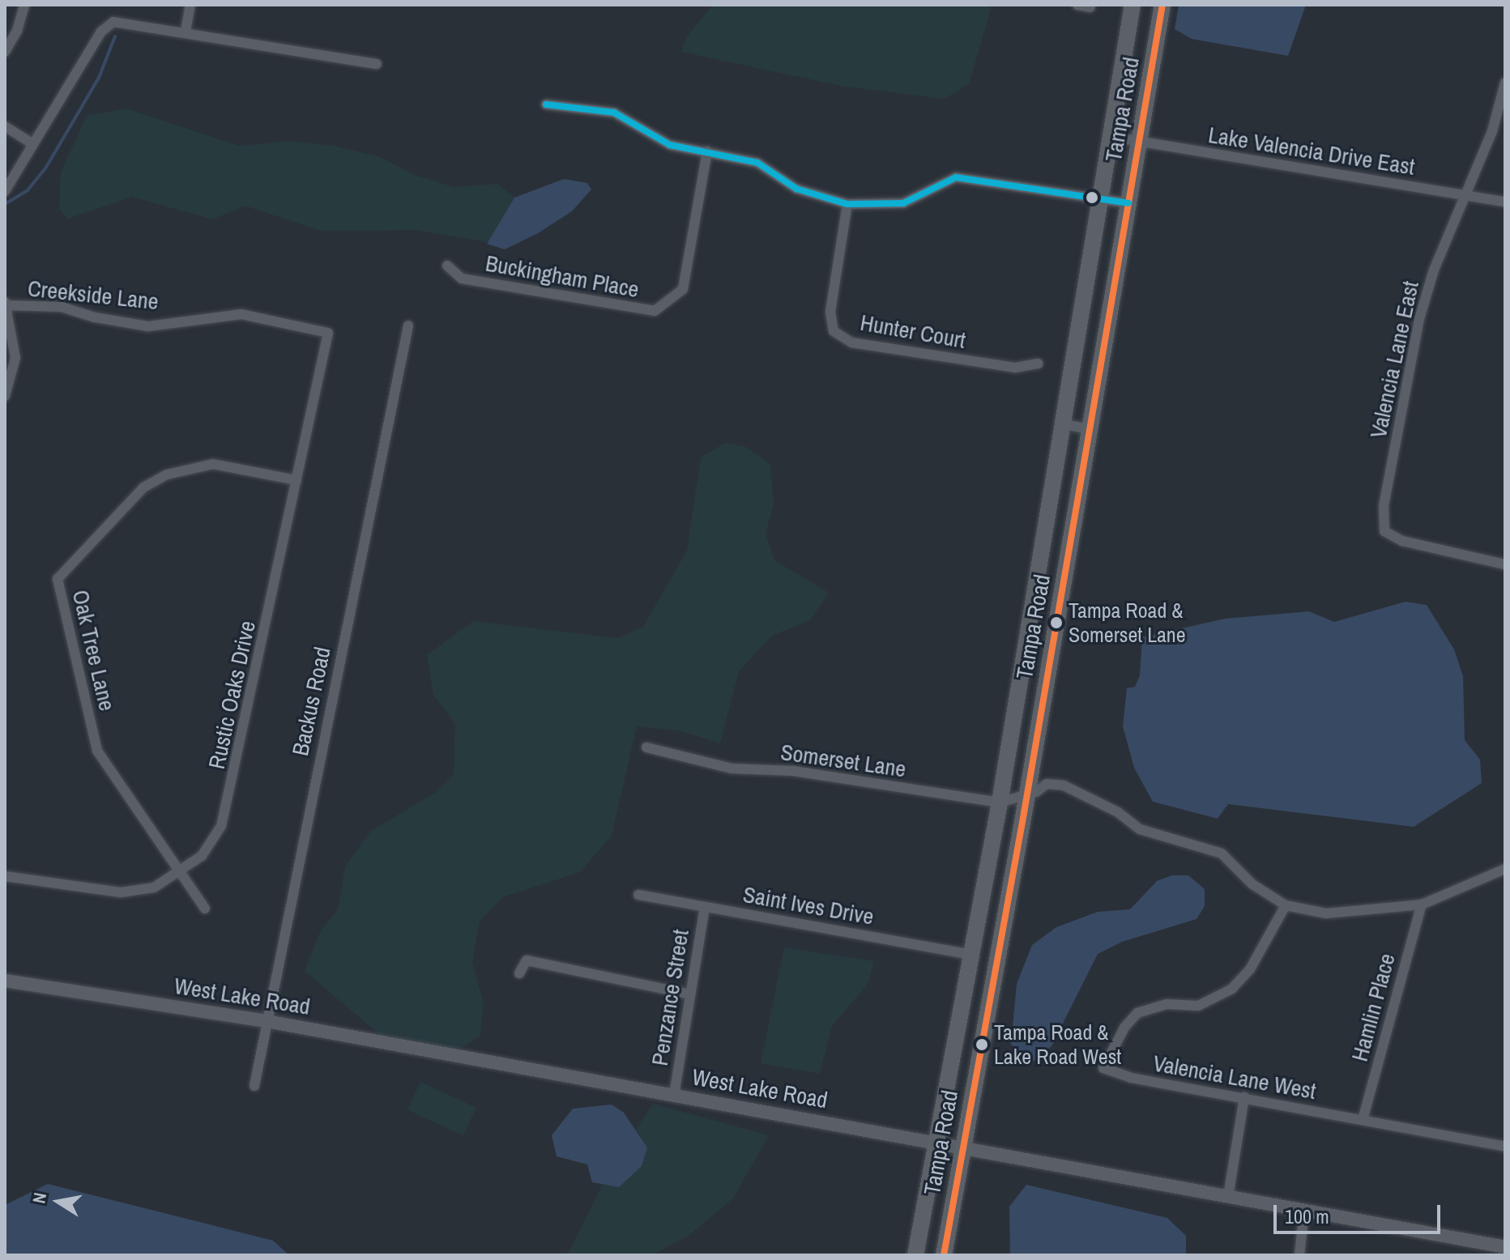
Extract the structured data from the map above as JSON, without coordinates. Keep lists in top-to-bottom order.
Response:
{
  "streets": {
    "main road": ["Tampa Road"],
    "street": [
      "Lake Valencia Drive East",
      "Buckingham Place",
      "Creekside Lane",
      "Hunter Court",
      "Valencia Lane East",
      "Oak Tree Lane",
      "Rustic Oaks Drive",
      "Backus Road",
      "Somerset Lane",
      "Saint Ives Drive",
      "West Lake Road",
      "Penzance Street",
      "Hamlin Place",
      "Valencia Lane West"
    ]
  },
  "crossings": [
    ["Tampa Road", "Lake Valencia Drive East"],
    ["Tampa Road", "Somerset Lane"],
    ["Tampa Road", "Saint Ives Drive"],
    ["Tampa Road", "West Lake Road"],
    ["Lake Valencia Drive East", "Valencia Lane East"],
    ["Creekside Lane", "Rustic Oaks Drive"],
    ["Oak Tree Lane", "Rustic Oaks Drive"],
    ["Backus Road", "West Lake Road"],
    ["Somerset Lane", "Valencia Lane West"],
    ["Saint Ives Drive", "Penzance Street"],
    ["West Lake Road", "Penzance Street"],
    ["Hamlin Place", "Valencia Lane West"]
  ],
  "places": ["Tampa Road & Somerset Lane", "Tampa Road & Lake Road West"],
  "scale_bar": "100 m",
  "north": "left"
}
